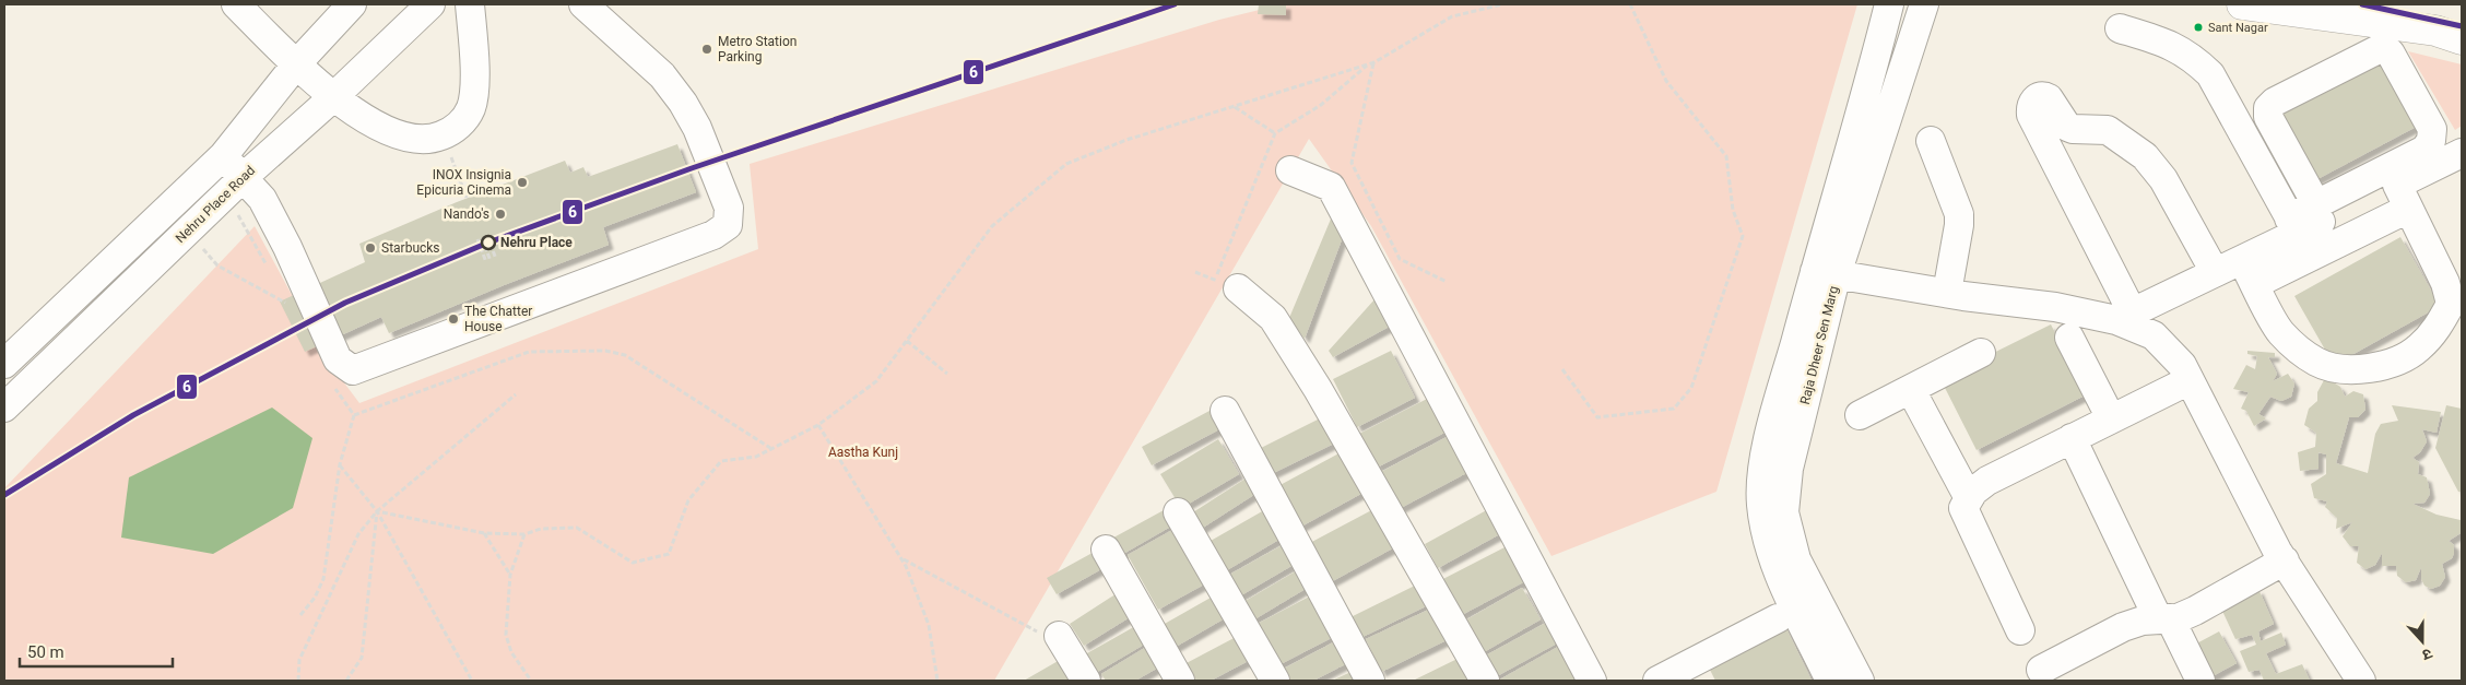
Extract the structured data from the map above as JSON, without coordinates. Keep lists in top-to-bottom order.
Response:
{
  "streets": {
    "street": ["Nehru Place Road", "Raja Dheer Sen Marg"]
  },
  "parks": ["Aastha Kunj"],
  "places": [
    "Sant Nagar",
    "Metro Station Parking",
    "INOX Insignia Epicuria Cinema",
    "Nando's",
    "Nehru Place",
    "Starbucks",
    "The Chatter House"
  ],
  "lines": ["transit line 6"],
  "scale_bar": "50 m",
  "north": "bottom"
}
